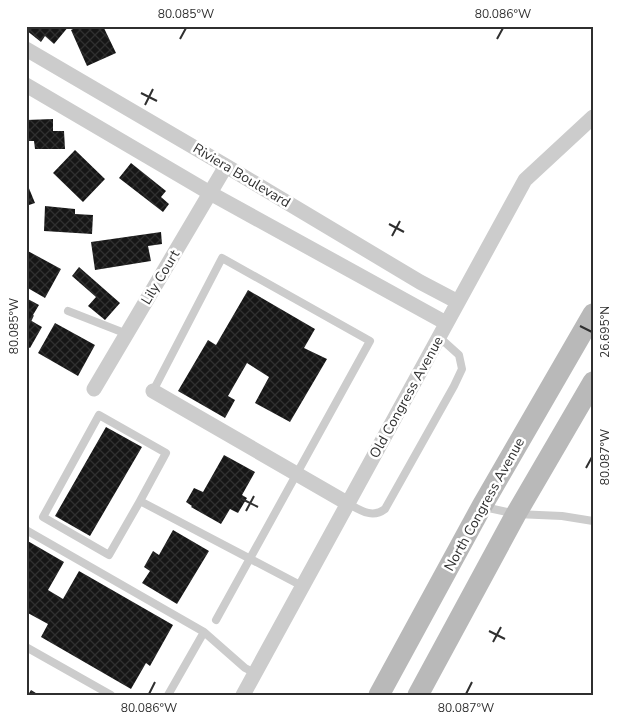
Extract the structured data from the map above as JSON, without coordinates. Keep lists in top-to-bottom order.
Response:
{
  "streets": {
    "street": [
      "Riviera Boulevard",
      "Lily Court",
      "Old Congress Avenue",
      "North Congress Avenue"
    ]
  },
  "crossings": [
    ["Riviera Boulevard", "Lily Court"],
    ["Riviera Boulevard", "Old Congress Avenue"]
  ],
  "coordinates": [
    "80.085°W",
    "80.086°W",
    "26.695°N",
    "80.087°W"
  ]
}
